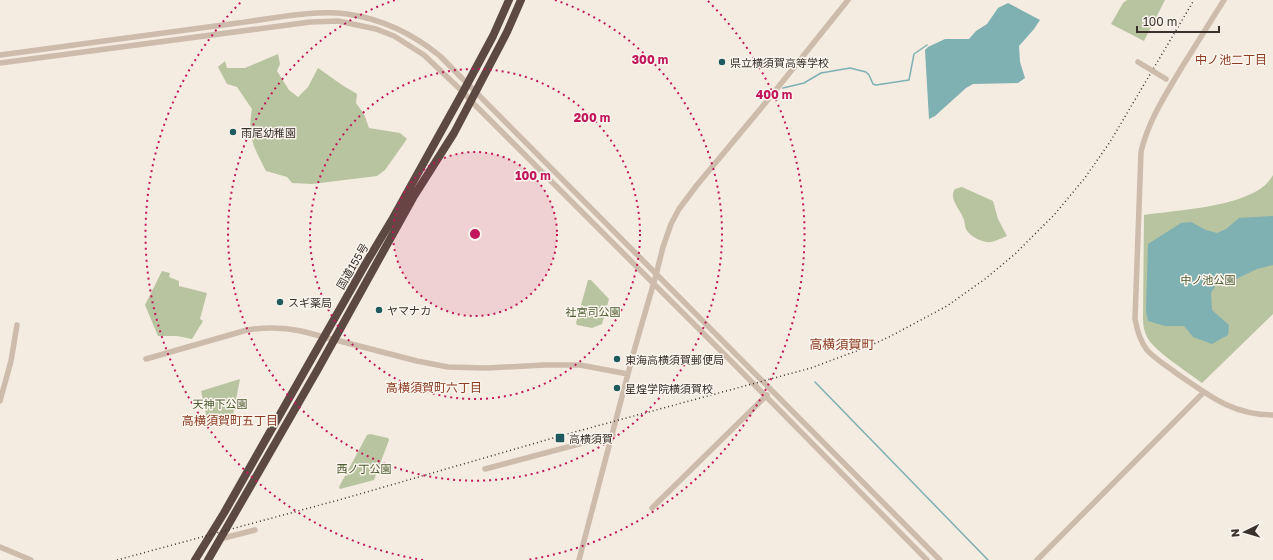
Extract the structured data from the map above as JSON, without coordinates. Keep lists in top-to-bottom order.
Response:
{
  "streets": {
    "highway": ["国道155号"]
  },
  "districts": [
    "中ノ池二丁目",
    "高横須賀町",
    "高横須賀町六丁目",
    "高横須賀町五丁目"
  ],
  "parks": [
    "中ノ池公園",
    "社宮司公園",
    "天神下公園",
    "西ノ丁公園"
  ],
  "places": {
    "other": [
      "県立横須賀高等学校",
      "雨尾幼稚園",
      "スギ薬局",
      "ヤマナカ",
      "東海高横須賀郵便局",
      "星煌学院横須賀校"
    ],
    "transit": ["高横須賀"]
  },
  "scale_bar": "100 m",
  "north": "left",
  "rings": [
    "300 m",
    "400 m",
    "200 m",
    "100 m"
  ]
}
